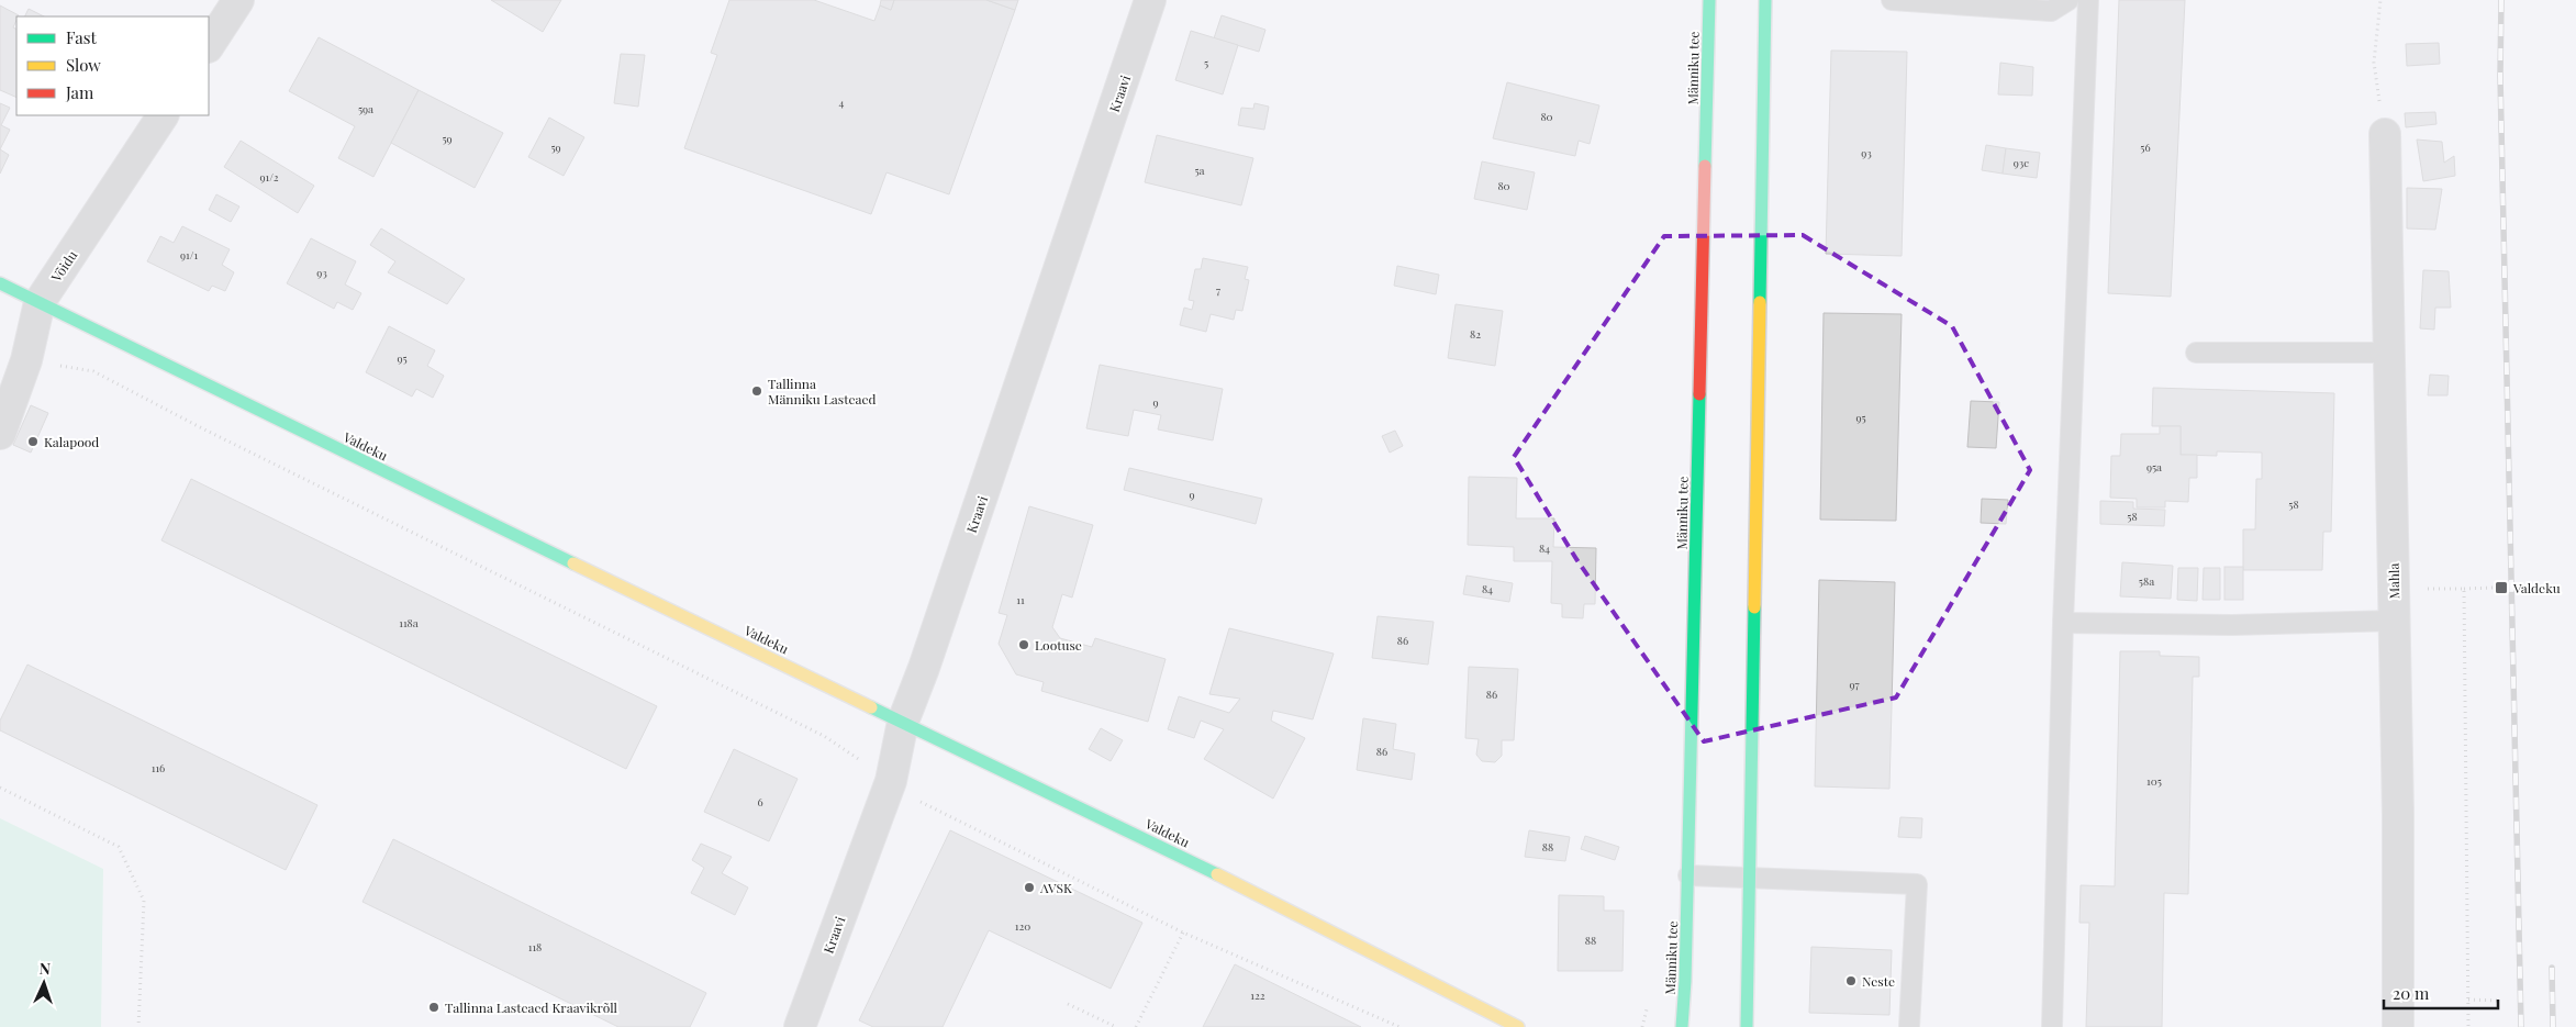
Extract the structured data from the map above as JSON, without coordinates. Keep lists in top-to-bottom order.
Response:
{
  "streets": {
    "street": [
      "Männiku tee",
      "Kraavi",
      "Võidu",
      "Valdeku",
      "Mahla"
    ]
  },
  "crossings": [
    ["Kraavi", "Valdeku"],
    ["Võidu", "Valdeku"]
  ],
  "places": {
    "other": [
      "Tallinna Männiku Lasteaed",
      "Kalapood",
      "Lootuse",
      "AVSK",
      "Neste",
      "Tallinna Lasteaed Kraavikrõll"
    ],
    "transit": ["Valdeku"]
  },
  "house_numbers": [
    "5",
    "4",
    "59a",
    "80",
    "59",
    "59",
    "56",
    "93",
    "93c",
    "5a",
    "91/2",
    "80",
    "91/1",
    "93",
    "7",
    "82",
    "95",
    "9",
    "95",
    "95a",
    "9",
    "58",
    "58",
    "84",
    "58a",
    "84",
    "11",
    "118a",
    "86",
    "97",
    "86",
    "86",
    "116",
    "105",
    "6",
    "88",
    "120",
    "88",
    "118",
    "122"
  ],
  "legend": ["Fast", "Slow", "Jam"],
  "scale_bar": "20 m",
  "north": "top"
}
